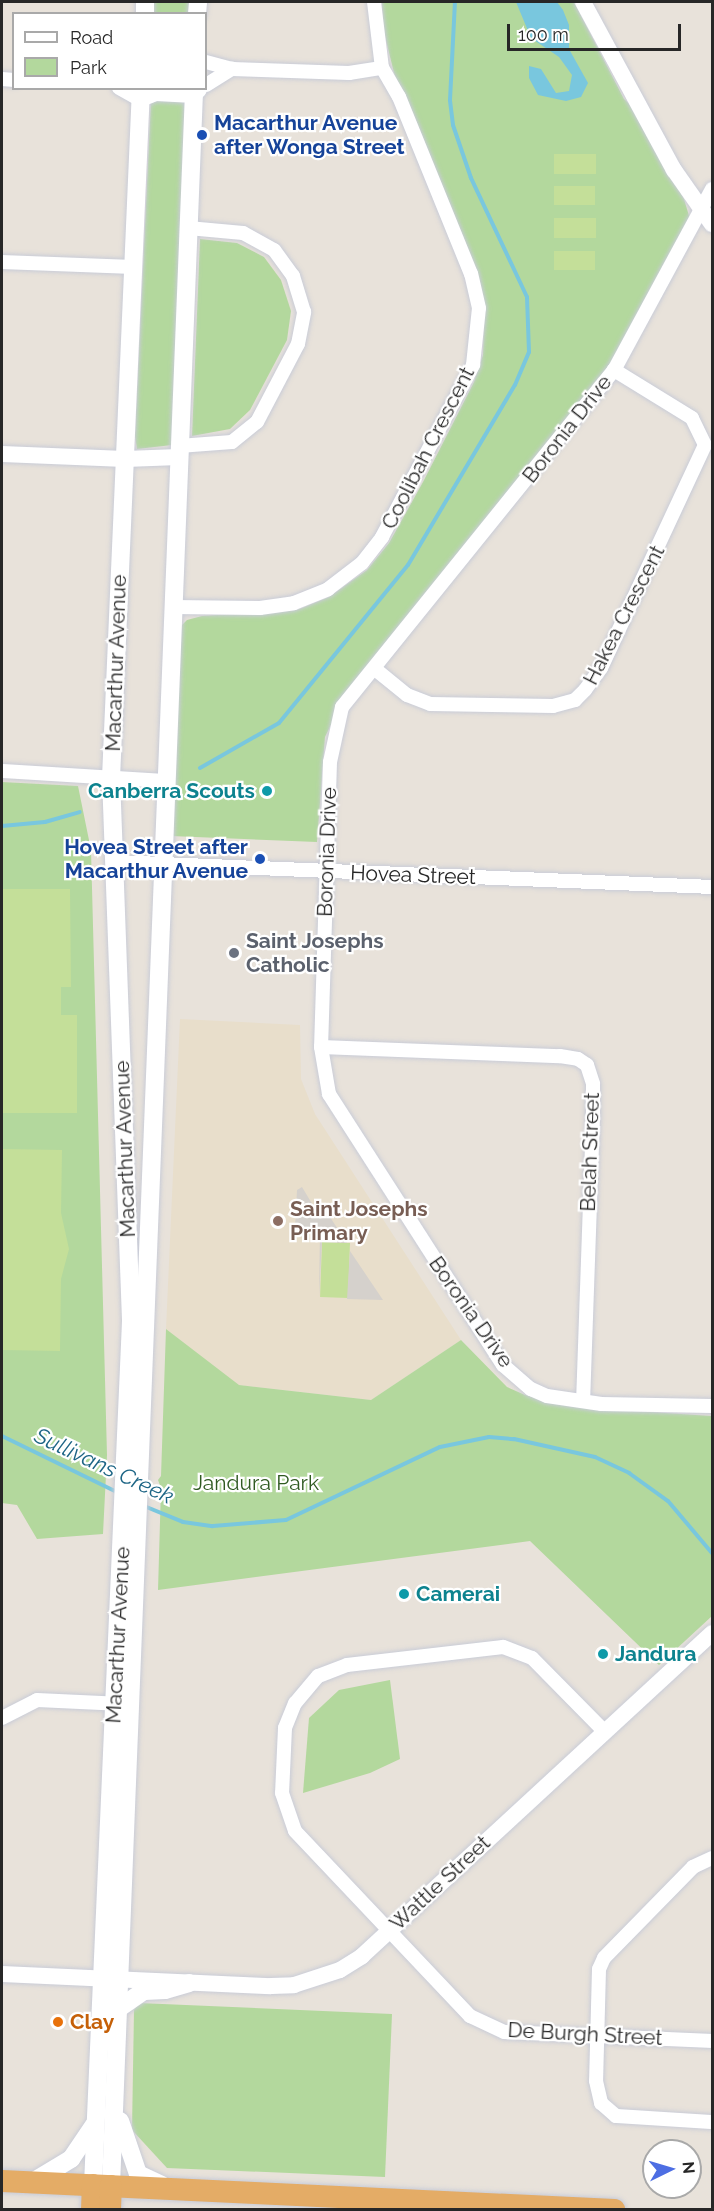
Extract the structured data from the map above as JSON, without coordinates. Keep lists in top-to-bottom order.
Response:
{
  "streets": {
    "main road": ["Macarthur Avenue"],
    "street": [
      "Boronia Drive",
      "Coolibah Crescent",
      "Hakea Crescent",
      "Hovea Street",
      "Belah Street",
      "Wattle Street",
      "De Burgh Street"
    ]
  },
  "crossings": [
    ["Boronia Drive", "Hakea Crescent"],
    ["Boronia Drive", "Hovea Street"],
    ["Boronia Drive", "Belah Street"],
    ["Coolibah Crescent", "Macarthur Avenue"],
    ["Macarthur Avenue", "Hovea Street"],
    ["Macarthur Avenue", "Wattle Street"],
    ["Wattle Street", "De Burgh Street"]
  ],
  "water": ["Sullivans Creek"],
  "parks": ["Jandura Park"],
  "places": [
    "Macarthur Avenue after Wonga Street",
    "Canberra Scouts",
    "Hovea Street after Macarthur Avenue",
    "Saint Josephs Catholic",
    "Saint Josephs Primary",
    "Camerai",
    "Jandura",
    "Clay"
  ],
  "legend": ["Road", "Park"],
  "scale_bar": "100 m",
  "north": "right"
}
